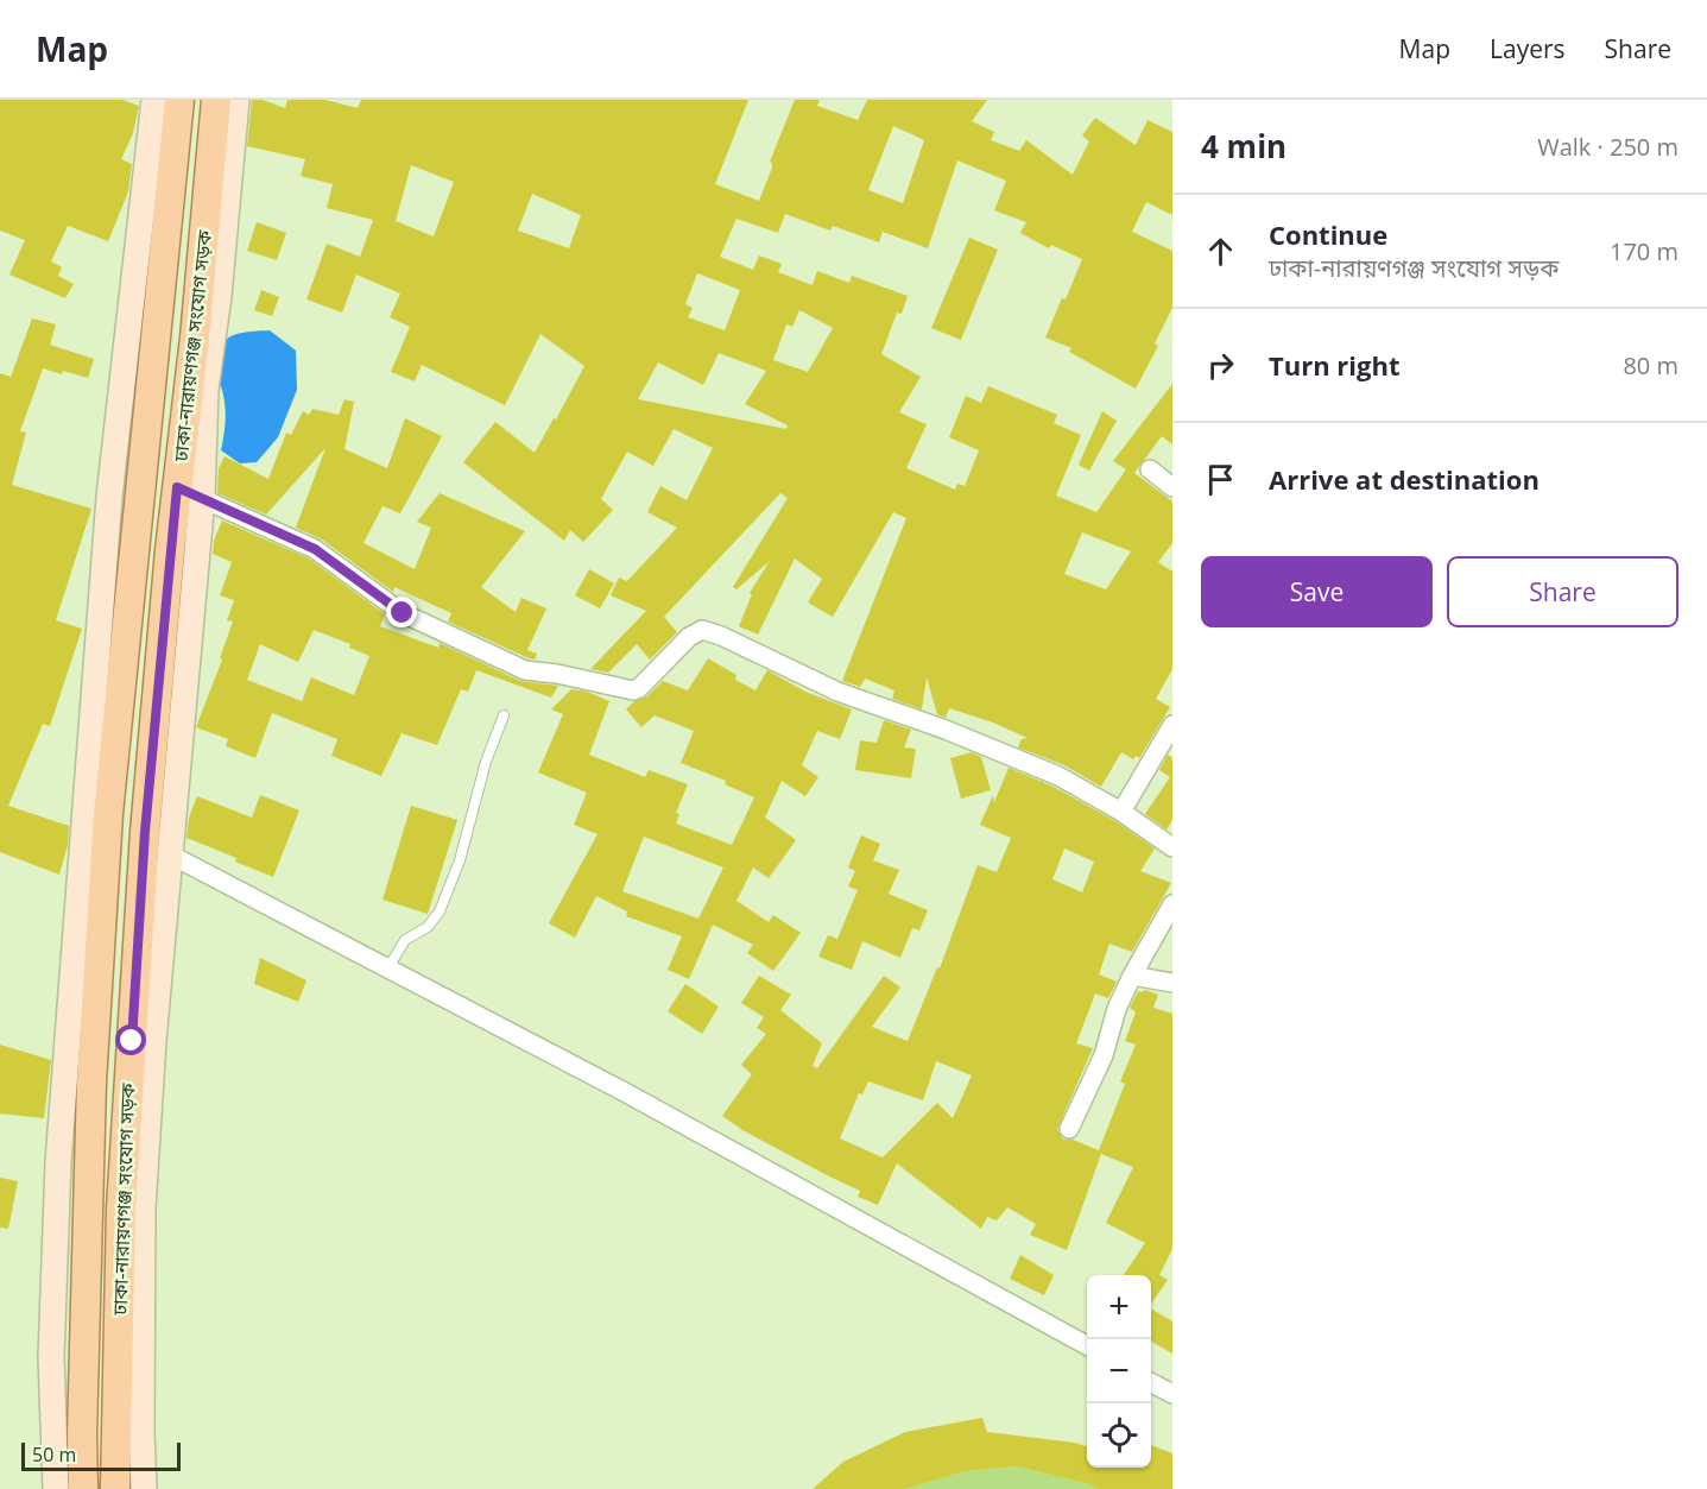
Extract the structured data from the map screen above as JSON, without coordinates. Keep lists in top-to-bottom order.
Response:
{
  "streets": {
    "main road": ["ঢাকা-নারায়ণগঞ্জ সংযোগ সড়ক"]
  },
  "scale_bar": "50 m",
  "page": {
    "header": "Map",
    "nav": ["Map", "Layers", "Share"],
    "heading": ["4 min", "Walk · 250 m"],
    "list": [
      ["Continue", "ঢাকা-নারায়ণগঞ্জ সংযোগ সড়ক", "170 m"],
      ["Turn right", "80 m"],
      "Arrive at destination"
    ],
    "buttons": ["Save", "Share"],
    "map_buttons": ["+", "−"],
    "scale": "50 m"
  }
}
